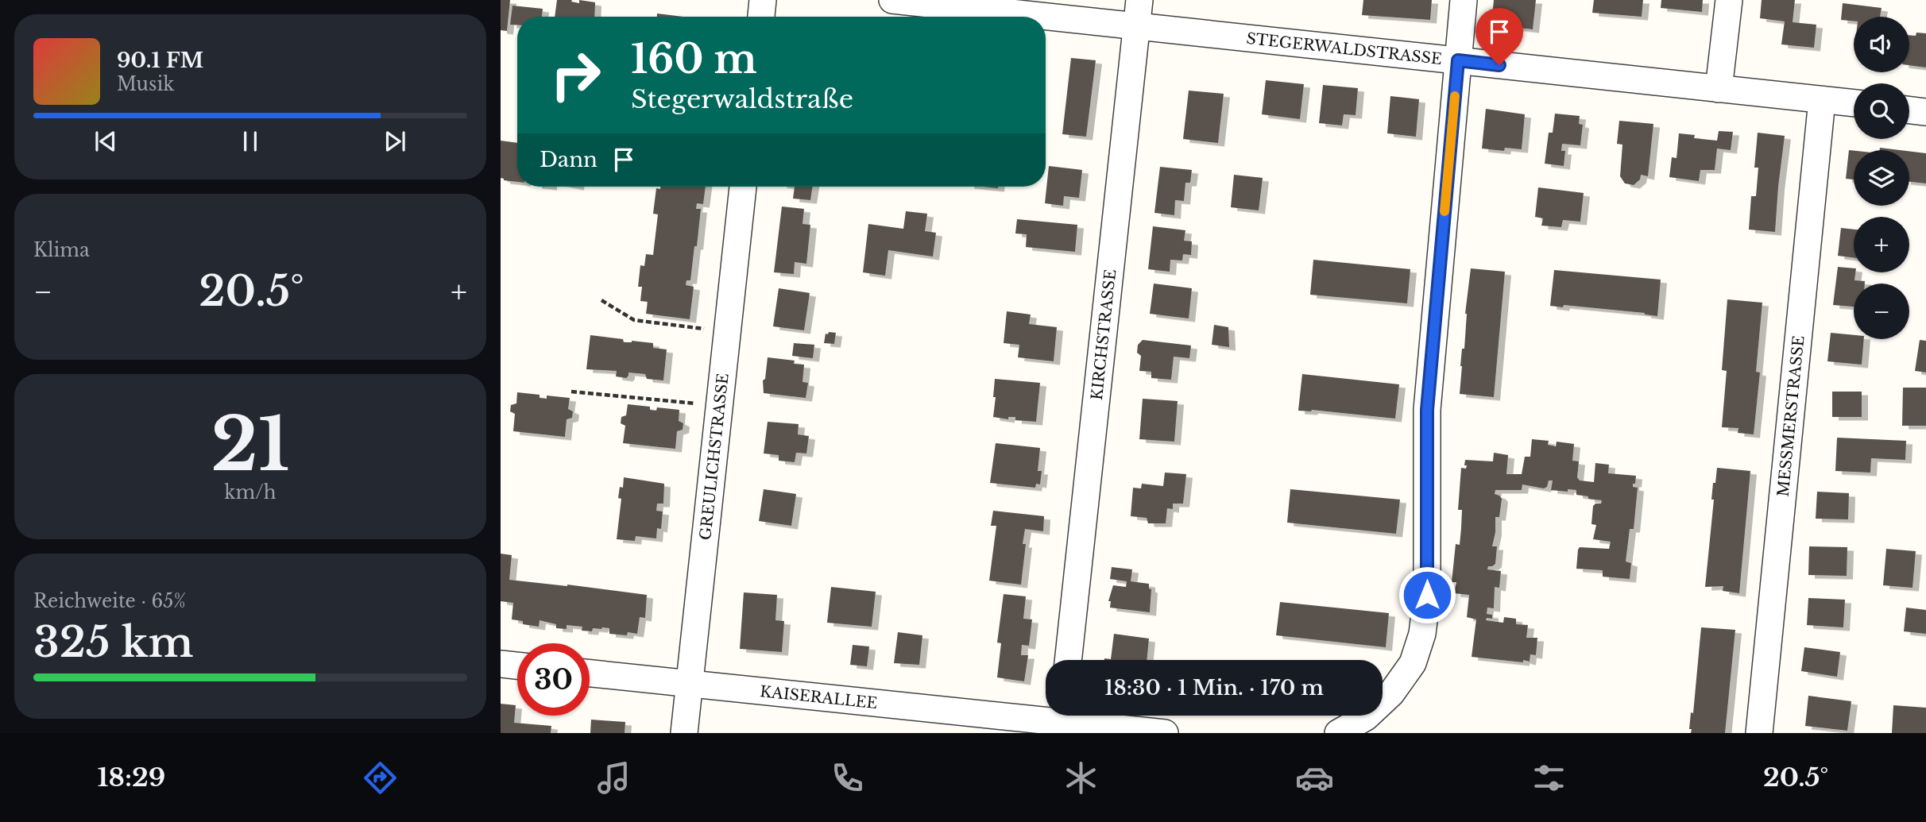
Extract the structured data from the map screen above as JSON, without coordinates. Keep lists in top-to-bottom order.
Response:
{
  "streets": {
    "street": [
      "STEGERWALDSTRASSE",
      "KIRCHSTRASSE",
      "MESSMERSTRASSE",
      "GREULICHSTRASSE",
      "KAISERALLEE"
    ]
  },
  "crossings": [
    ["STEGERWALDSTRASSE", "KIRCHSTRASSE"],
    ["STEGERWALDSTRASSE", "MESSMERSTRASSE"],
    ["GREULICHSTRASSE", "KAISERALLEE"]
  ],
  "page": {
    "map_buttons": ["+", "−"],
    "turn": ["160 m", "Stegerwaldstraße"],
    "song": ["90.1 FM", "Musik"],
    "then": "Dann",
    "tile": [
      "Klima",
      ["21", "km/h"],
      ["Reichweite · 65%", "325 km"]
    ],
    "heat": ["−", "20.5°", "+"],
    "limit": "30",
    "trip": "18:30 · 1 Min. · 170 m",
    "tabs": ["18:29", "20.5°"]
  }
}
